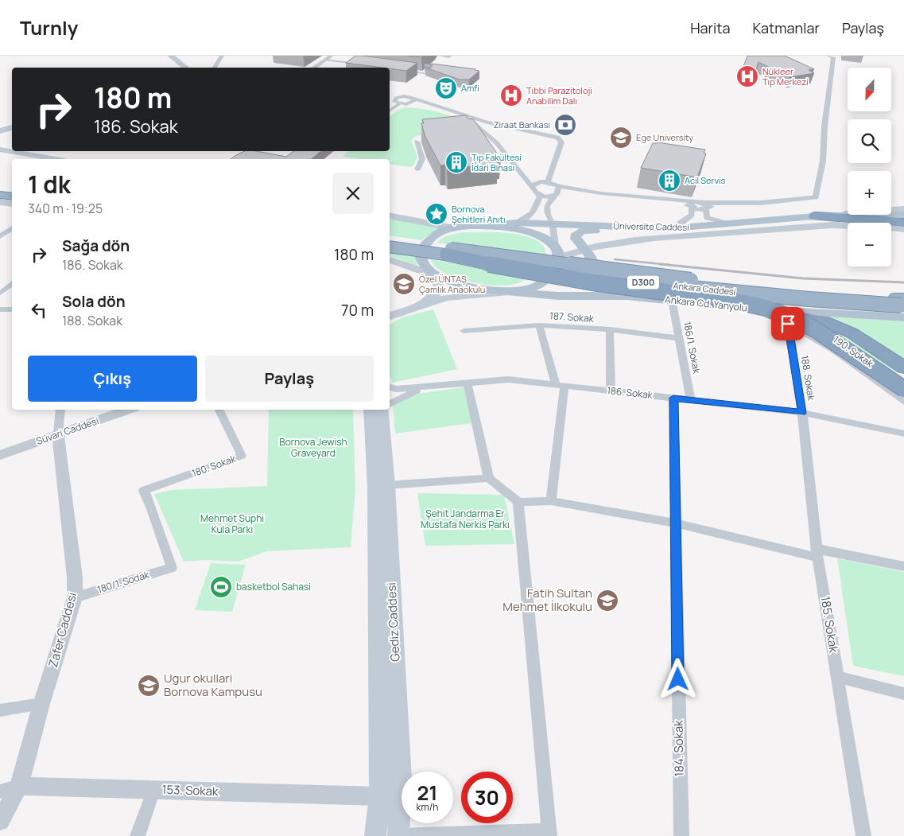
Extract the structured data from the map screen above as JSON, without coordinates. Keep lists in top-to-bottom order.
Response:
{
  "streets": {
    "highway": ["D300", "Ankara Caddesi"],
    "main road": ["Üniversite Caddesi", "Ankara Cd. Yanyolu", "Gediz Caddesi"],
    "street": [
      "187. Sokak",
      "186/1. Sokak",
      "190. Sokak",
      "188. Sokak",
      "186. Sokak",
      "Süvari Caddesi",
      "180. Sokak",
      "180/1. Sodak",
      "185. Sokak",
      "Zafer Caddesi",
      "184. Sokak",
      "153. Sokak"
    ]
  },
  "crossings": [
    ["Ankara Caddesi", "Ankara Cd. Yanyolu"],
    ["Ankara Cd. Yanyolu", "186/1. Sokak"],
    ["187. Sokak", "186/1. Sokak"],
    ["186/1. Sokak", "186. Sokak"],
    ["190. Sokak", "188. Sokak"],
    ["188. Sokak", "186. Sokak"],
    ["188. Sokak", "185. Sokak"],
    ["186. Sokak", "185. Sokak"],
    ["186. Sokak", "184. Sokak"],
    ["Süvari Caddesi", "Zafer Caddesi"],
    ["180. Sokak", "180/1. Sodak"],
    ["180/1. Sodak", "Zafer Caddesi"],
    ["Gediz Caddesi", "153. Sokak"],
    ["Zafer Caddesi", "153. Sokak"]
  ],
  "parks": ["Bornova Jewish Graveyard", "Şehit Jandarma Er Mustafa Nerkis Parkı", "Mehmet Suphi Kula Parkı"],
  "places": {
    "hospital": ["Nükleer Tıp Merkezi", "Tıbbi Parazitoloji Anabilim Dalı"],
    "theatre": ["Amfi"],
    "bank": ["Ziraat Bankası"],
    "school or university": [
      "Ege University",
      "Özel ÜNTAŞ Çamlık Anaokulu",
      "Fatih Sultan Mehmet İlkokulu",
      "Ugur okullari Bornova Kampusu"
    ],
    "building": ["Tıp Fakültesi İdari Binası", "Acil Servis"],
    "place": ["Bornova Şehitleri Anıtı"],
    "sports": ["basketbol Sahasi"]
  },
  "north": "bottom",
  "page": {
    "header": "Turnly",
    "nav": ["Harita", "Katmanlar", "Paylaş"],
    "map_buttons": ["+", "−"],
    "turn": ["180 m", "186. Sokak"],
    "heading": ["1 dk", "340 m · 19:25"],
    "list": [
      {
        "name": "Sağa dön",
        "note": "186. Sokak",
        "value": "180 m"
      },
      {
        "name": "Sola dön",
        "note": "188. Sokak",
        "value": "70 m"
      }
    ],
    "buttons": ["Çıkış", "Paylaş"],
    "speed": "21 km/h",
    "limit": "30"
  }
}
